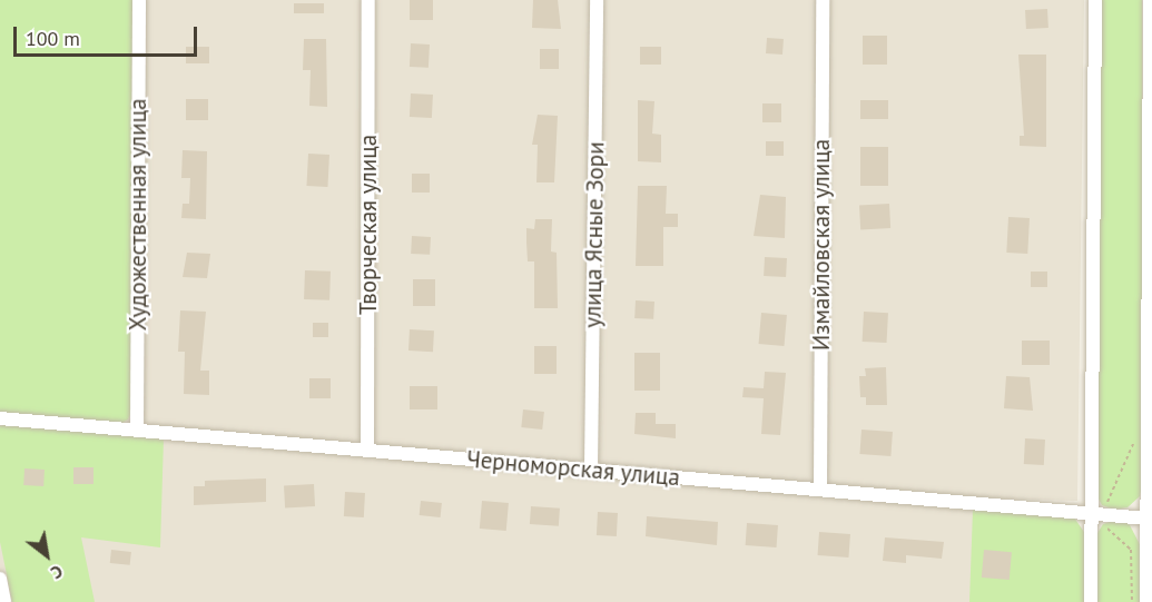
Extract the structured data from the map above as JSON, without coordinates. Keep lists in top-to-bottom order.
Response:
{
  "streets": {
    "street": [
      "Художественная улица",
      "Творческая улица",
      "улица Ясные Зори",
      "Измайловская улица",
      "Черноморская улица"
    ]
  },
  "crossings": [
    ["Художественная улица", "Черноморская улица"],
    ["Творческая улица", "Черноморская улица"],
    ["улица Ясные Зори", "Черноморская улица"],
    ["Измайловская улица", "Черноморская улица"]
  ],
  "scale_bar": "100 m",
  "north": "bottom right"
}
